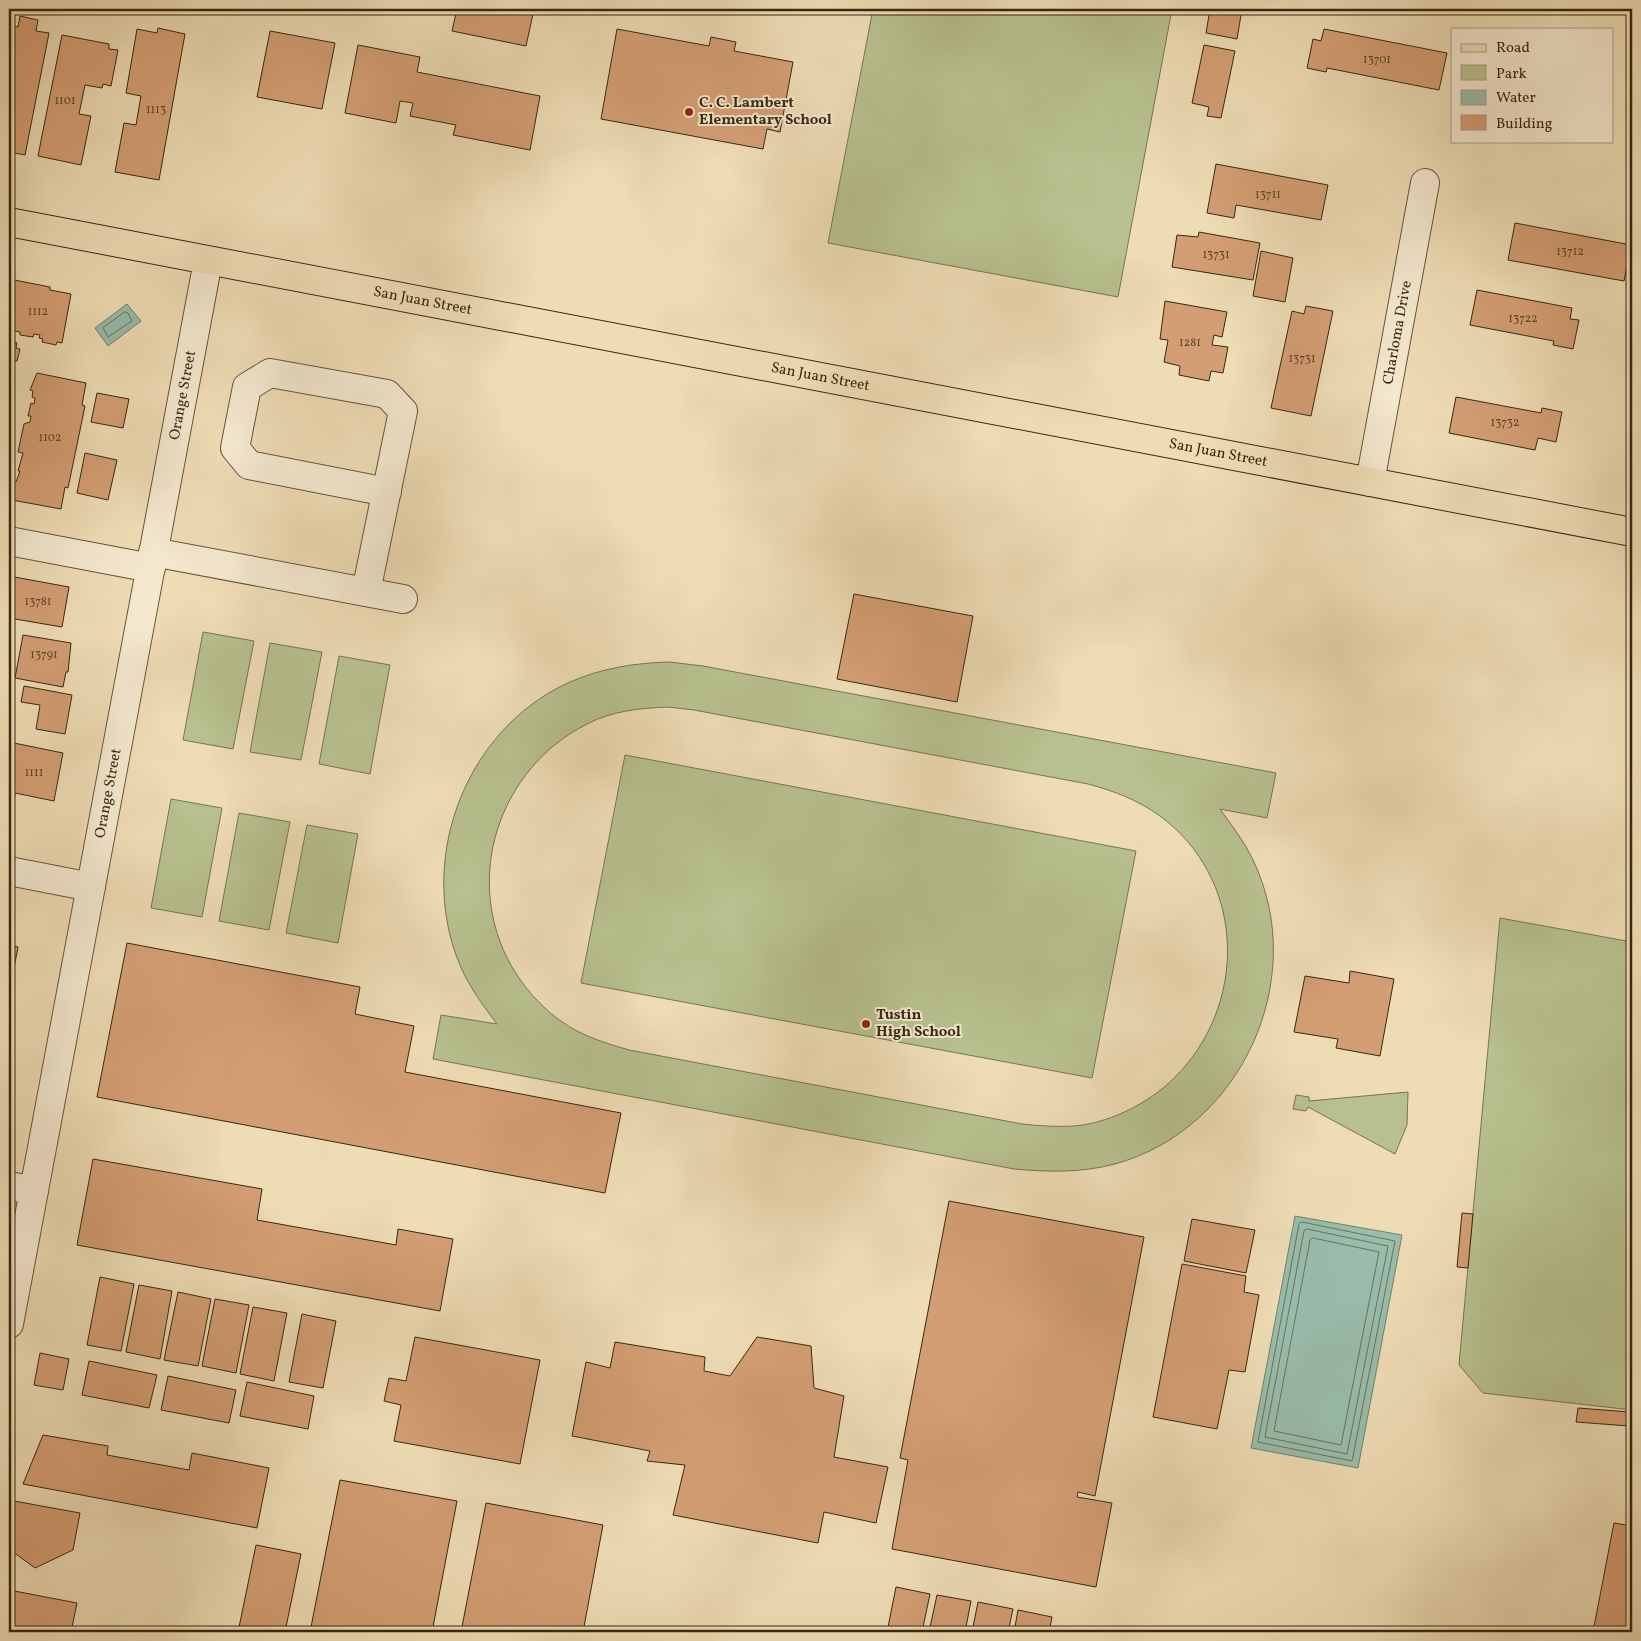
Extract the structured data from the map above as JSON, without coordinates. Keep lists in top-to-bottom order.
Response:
{
  "streets": {
    "main road": ["San Juan Street"],
    "street": ["Charloma Drive", "Orange Street"]
  },
  "crossings": [
    ["San Juan Street", "Charloma Drive"],
    ["San Juan Street", "Orange Street"]
  ],
  "places": ["C. C. Lambert Elementary School", "Tustin High School"],
  "house_numbers": [
    "13701",
    "1101",
    "1113",
    "13711",
    "13712",
    "13731",
    "1112",
    "13722",
    "1281",
    "13731",
    "13732",
    "1102",
    "13781",
    "13791",
    "1111"
  ],
  "legend": [
    "Road",
    "Park",
    "Water",
    "Building"
  ]
}
